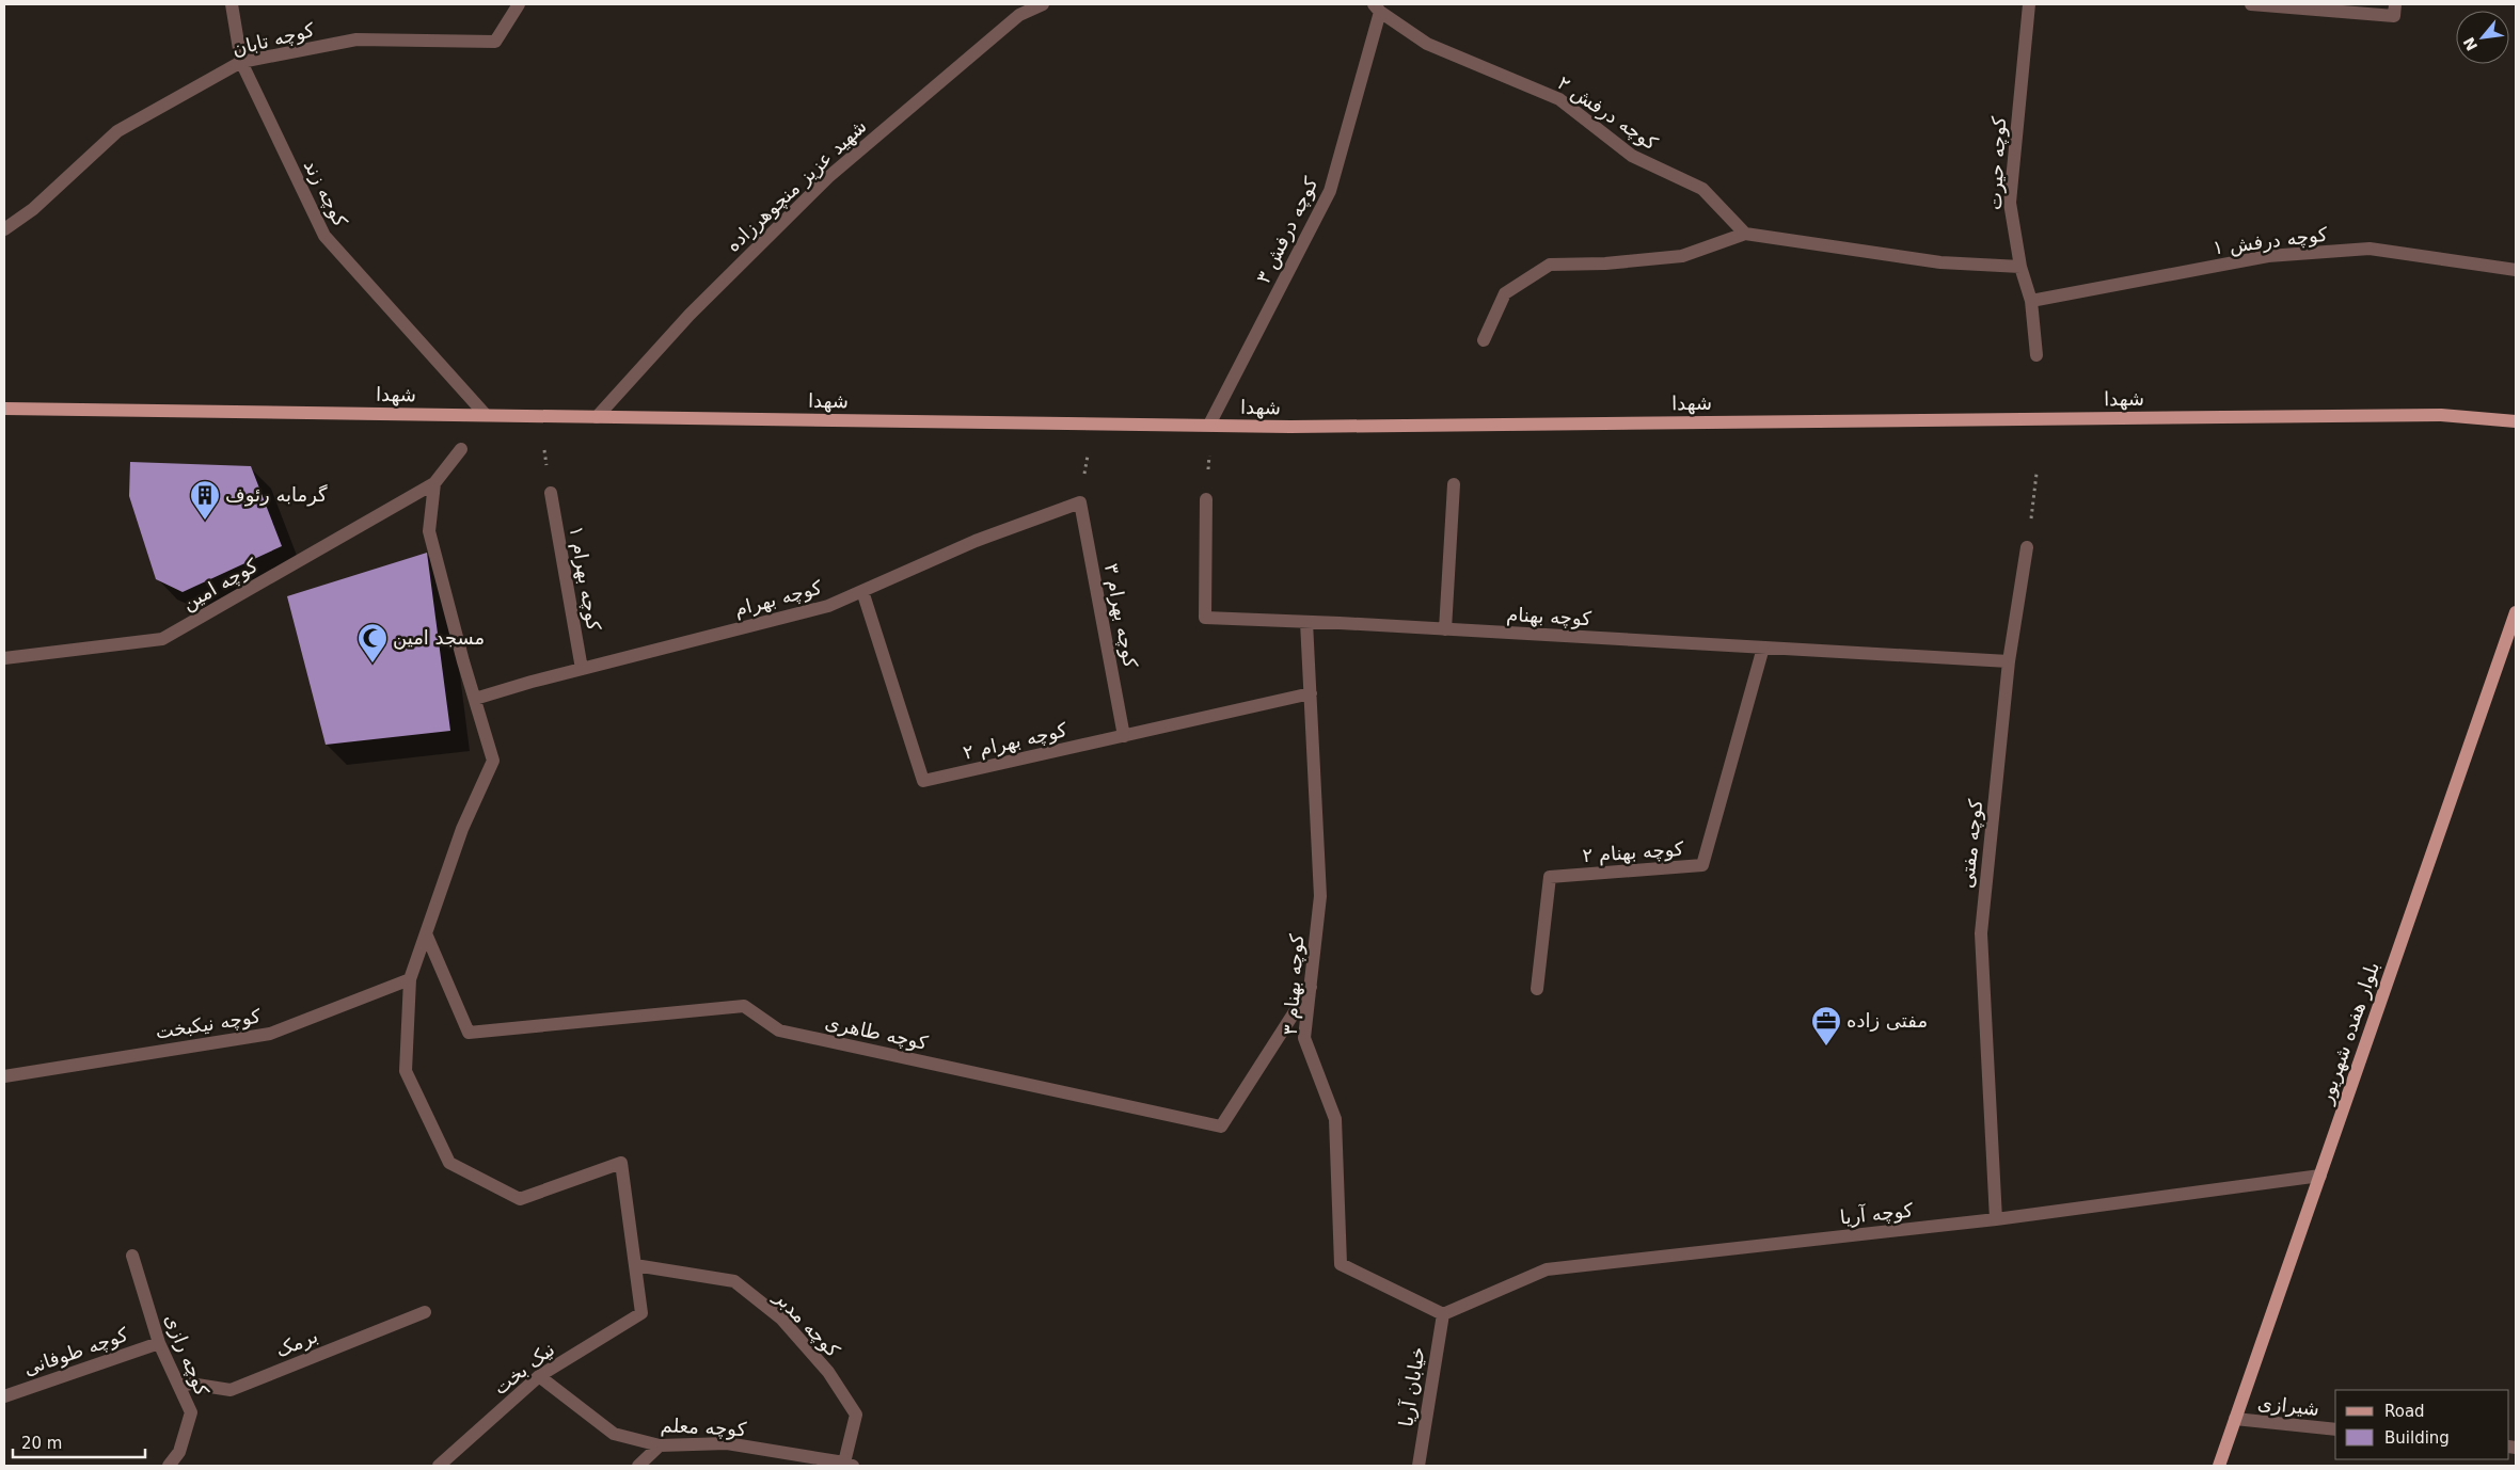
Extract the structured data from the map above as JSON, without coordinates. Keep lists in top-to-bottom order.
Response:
{
  "streets": {
    "main road": ["شهدا", "بلوار هفده شهریور"],
    "street": [
      "کوچه تابان",
      "کوچه درفش ۲",
      "کوچه حیرت",
      "شهید عزیز منچوهرزاده",
      "کوچه زند",
      "کوچه درفش ۳",
      "کوچه درفش ۱",
      "کوچه بهرام ۱",
      "کوچه امین",
      "کوچه بهرام",
      "کوچه بهرام ۳",
      "کوچه بهنام",
      "کوچه بهرام ۲",
      "کوچه مفتی",
      "کوچه بهنام ۲",
      "کوچه بهنام ۳",
      "کوچه نیکبخت",
      "کوچه طاهری",
      "کوچه آریا",
      "کوچه مدبر",
      "برمک",
      "کوچه طوفانی",
      "کوچه رازی",
      "نیک بخت",
      "خیابان آریا",
      "شیرازی",
      "کوچه معلم"
    ]
  },
  "crossings": [
    ["کوچه تابان", "کوچه زند"],
    ["کوچه درفش ۲", "کوچه درفش ۳"],
    ["کوچه حیرت", "کوچه درفش ۱"],
    ["شهید عزیز منچوهرزاده", "شهدا"],
    ["کوچه زند", "شهدا"],
    ["کوچه درفش ۳", "شهدا"],
    ["کوچه بهرام ۱", "کوچه بهرام"],
    ["کوچه بهرام", "کوچه بهرام ۳"],
    ["کوچه بهرام", "کوچه بهرام ۲"],
    ["کوچه بهرام ۳", "کوچه بهرام ۲"],
    ["کوچه بهنام", "کوچه مفتی"],
    ["کوچه بهنام", "کوچه بهنام ۲"],
    ["کوچه بهنام", "کوچه بهنام ۳"],
    ["کوچه بهرام ۲", "کوچه بهنام ۳"],
    ["کوچه مفتی", "کوچه آریا"],
    ["کوچه بهنام ۳", "کوچه طاهری"],
    ["کوچه بهنام ۳", "کوچه آریا"],
    ["کوچه بهنام ۳", "خیابان آریا"],
    ["بلوار هفده شهریور", "کوچه آریا"],
    ["بلوار هفده شهریور", "شیرازی"],
    ["کوچه آریا", "خیابان آریا"],
    ["کوچه مدبر", "نیک بخت"],
    ["کوچه مدبر", "کوچه معلم"],
    ["برمک", "کوچه رازی"],
    ["کوچه طوفانی", "کوچه رازی"],
    ["نیک بخت", "کوچه معلم"]
  ],
  "places": {
    "building": ["گرمابه رئوف"],
    "mosque": ["مسجد امین"],
    "office": ["مفتی زاده"]
  },
  "legend": ["Road", "Building"],
  "scale_bar": "20 m",
  "north": "bottom left"
}
